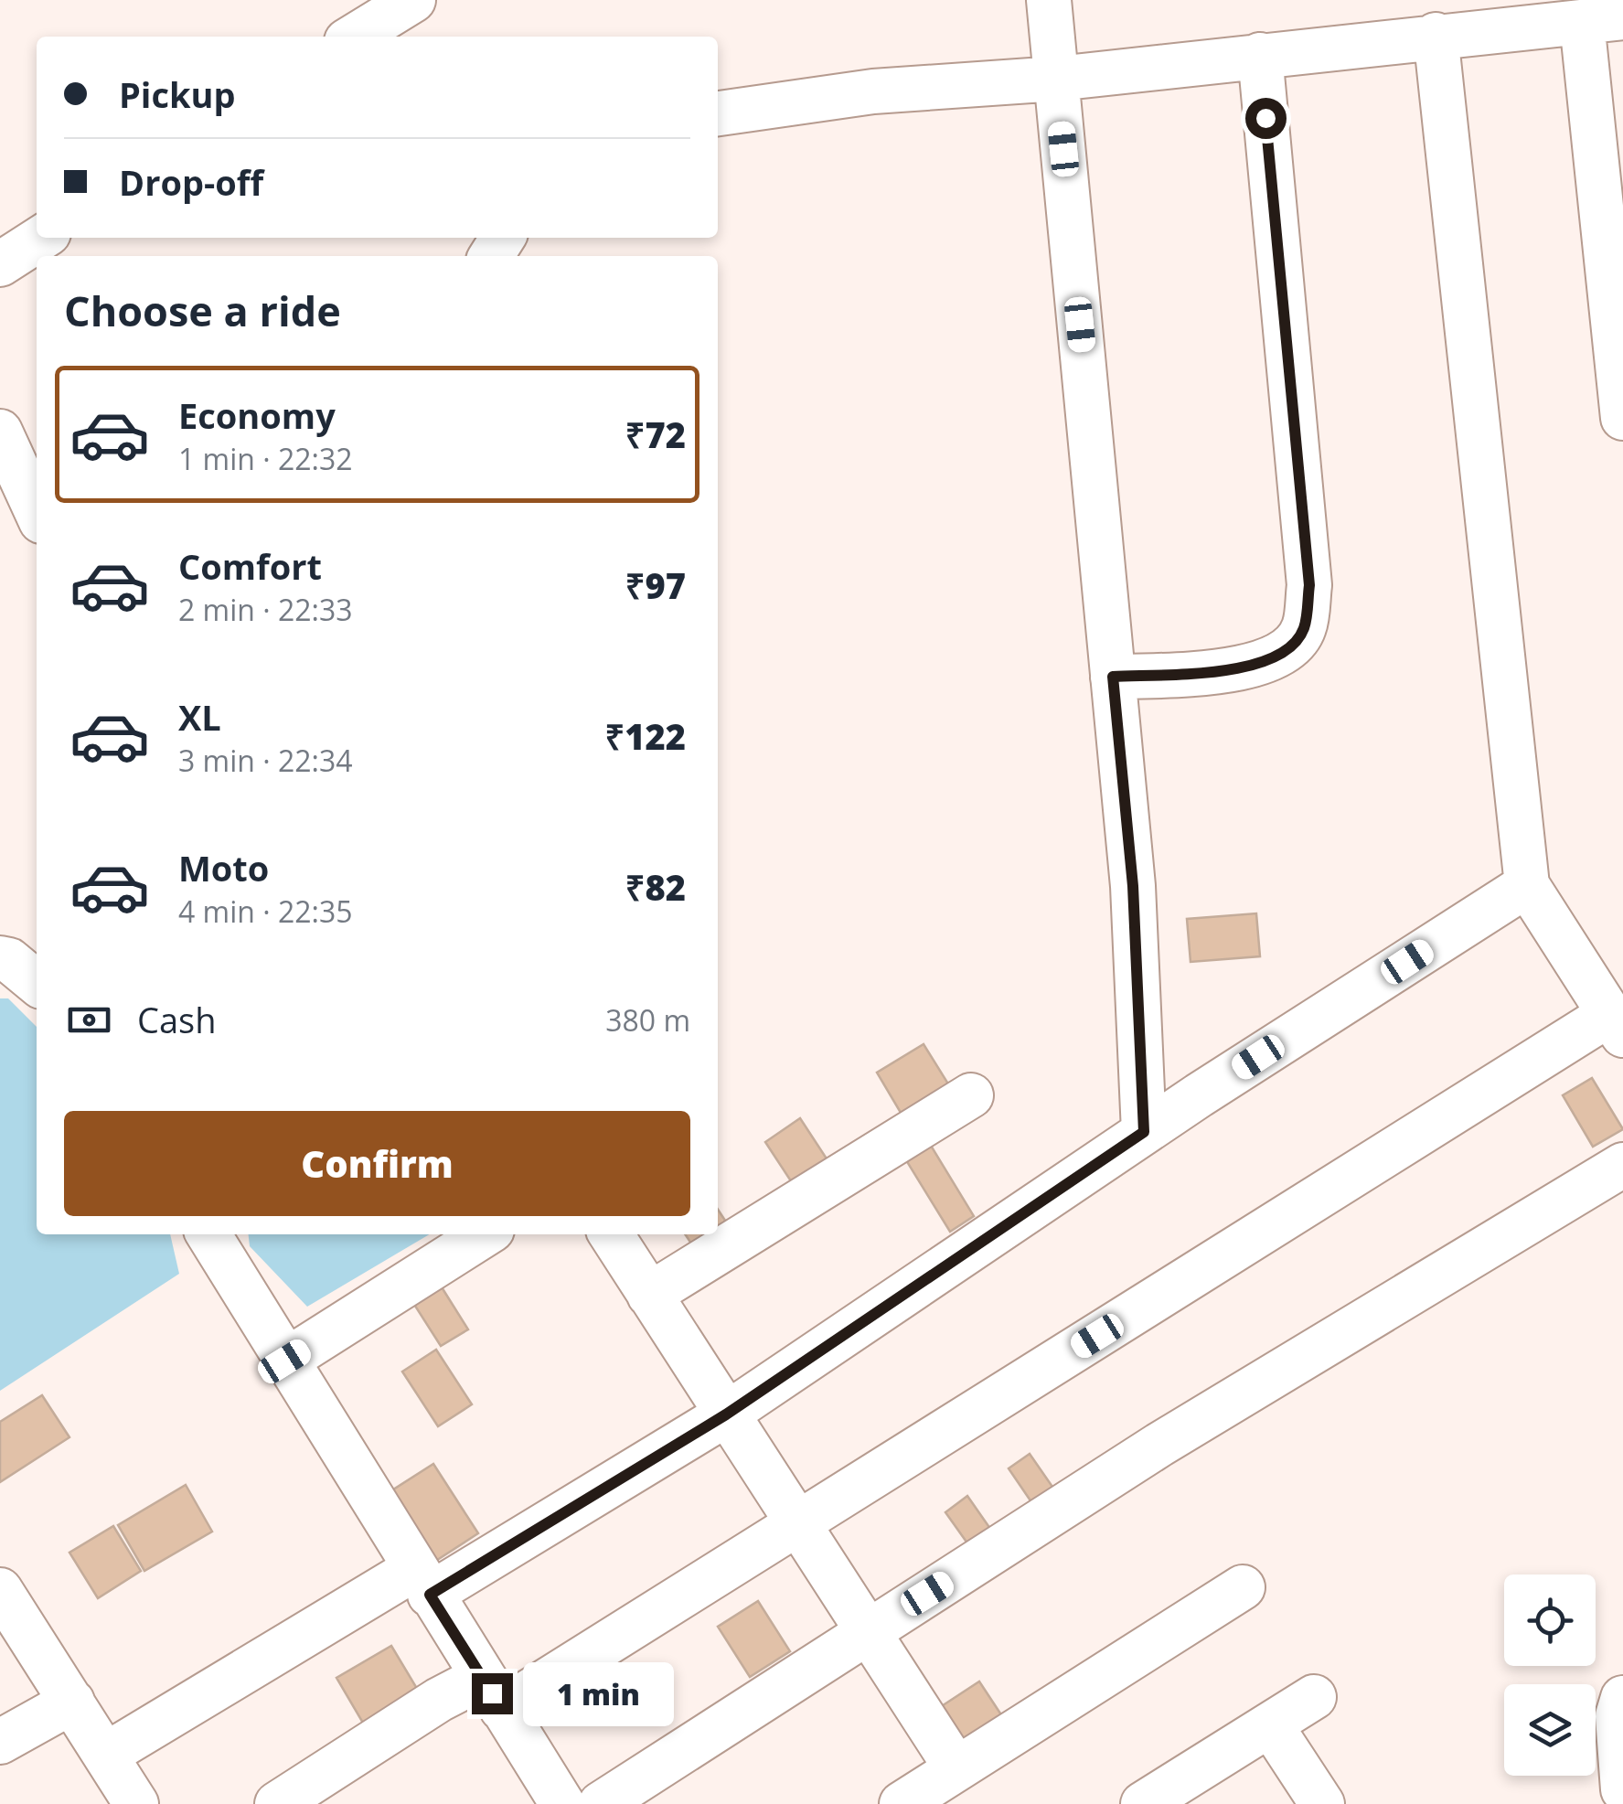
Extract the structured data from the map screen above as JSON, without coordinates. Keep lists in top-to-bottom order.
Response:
{
  "page": {
    "banner": ["Pickup", "Drop-off"],
    "heading": "Choose a ride",
    "list": [
      {
        "name": "Economy",
        "note": "1 min · 22:32",
        "value": "₹72"
      },
      {
        "name": "Comfort",
        "note": "2 min · 22:33",
        "value": "₹97"
      },
      {
        "name": "XL",
        "note": "3 min · 22:34",
        "value": "₹122"
      },
      {
        "name": "Moto",
        "note": "4 min · 22:35",
        "value": "₹82"
      }
    ],
    "pay": ["Cash", "380 m"],
    "buttons": "Confirm",
    "bubble": "1 min"
  }
}
